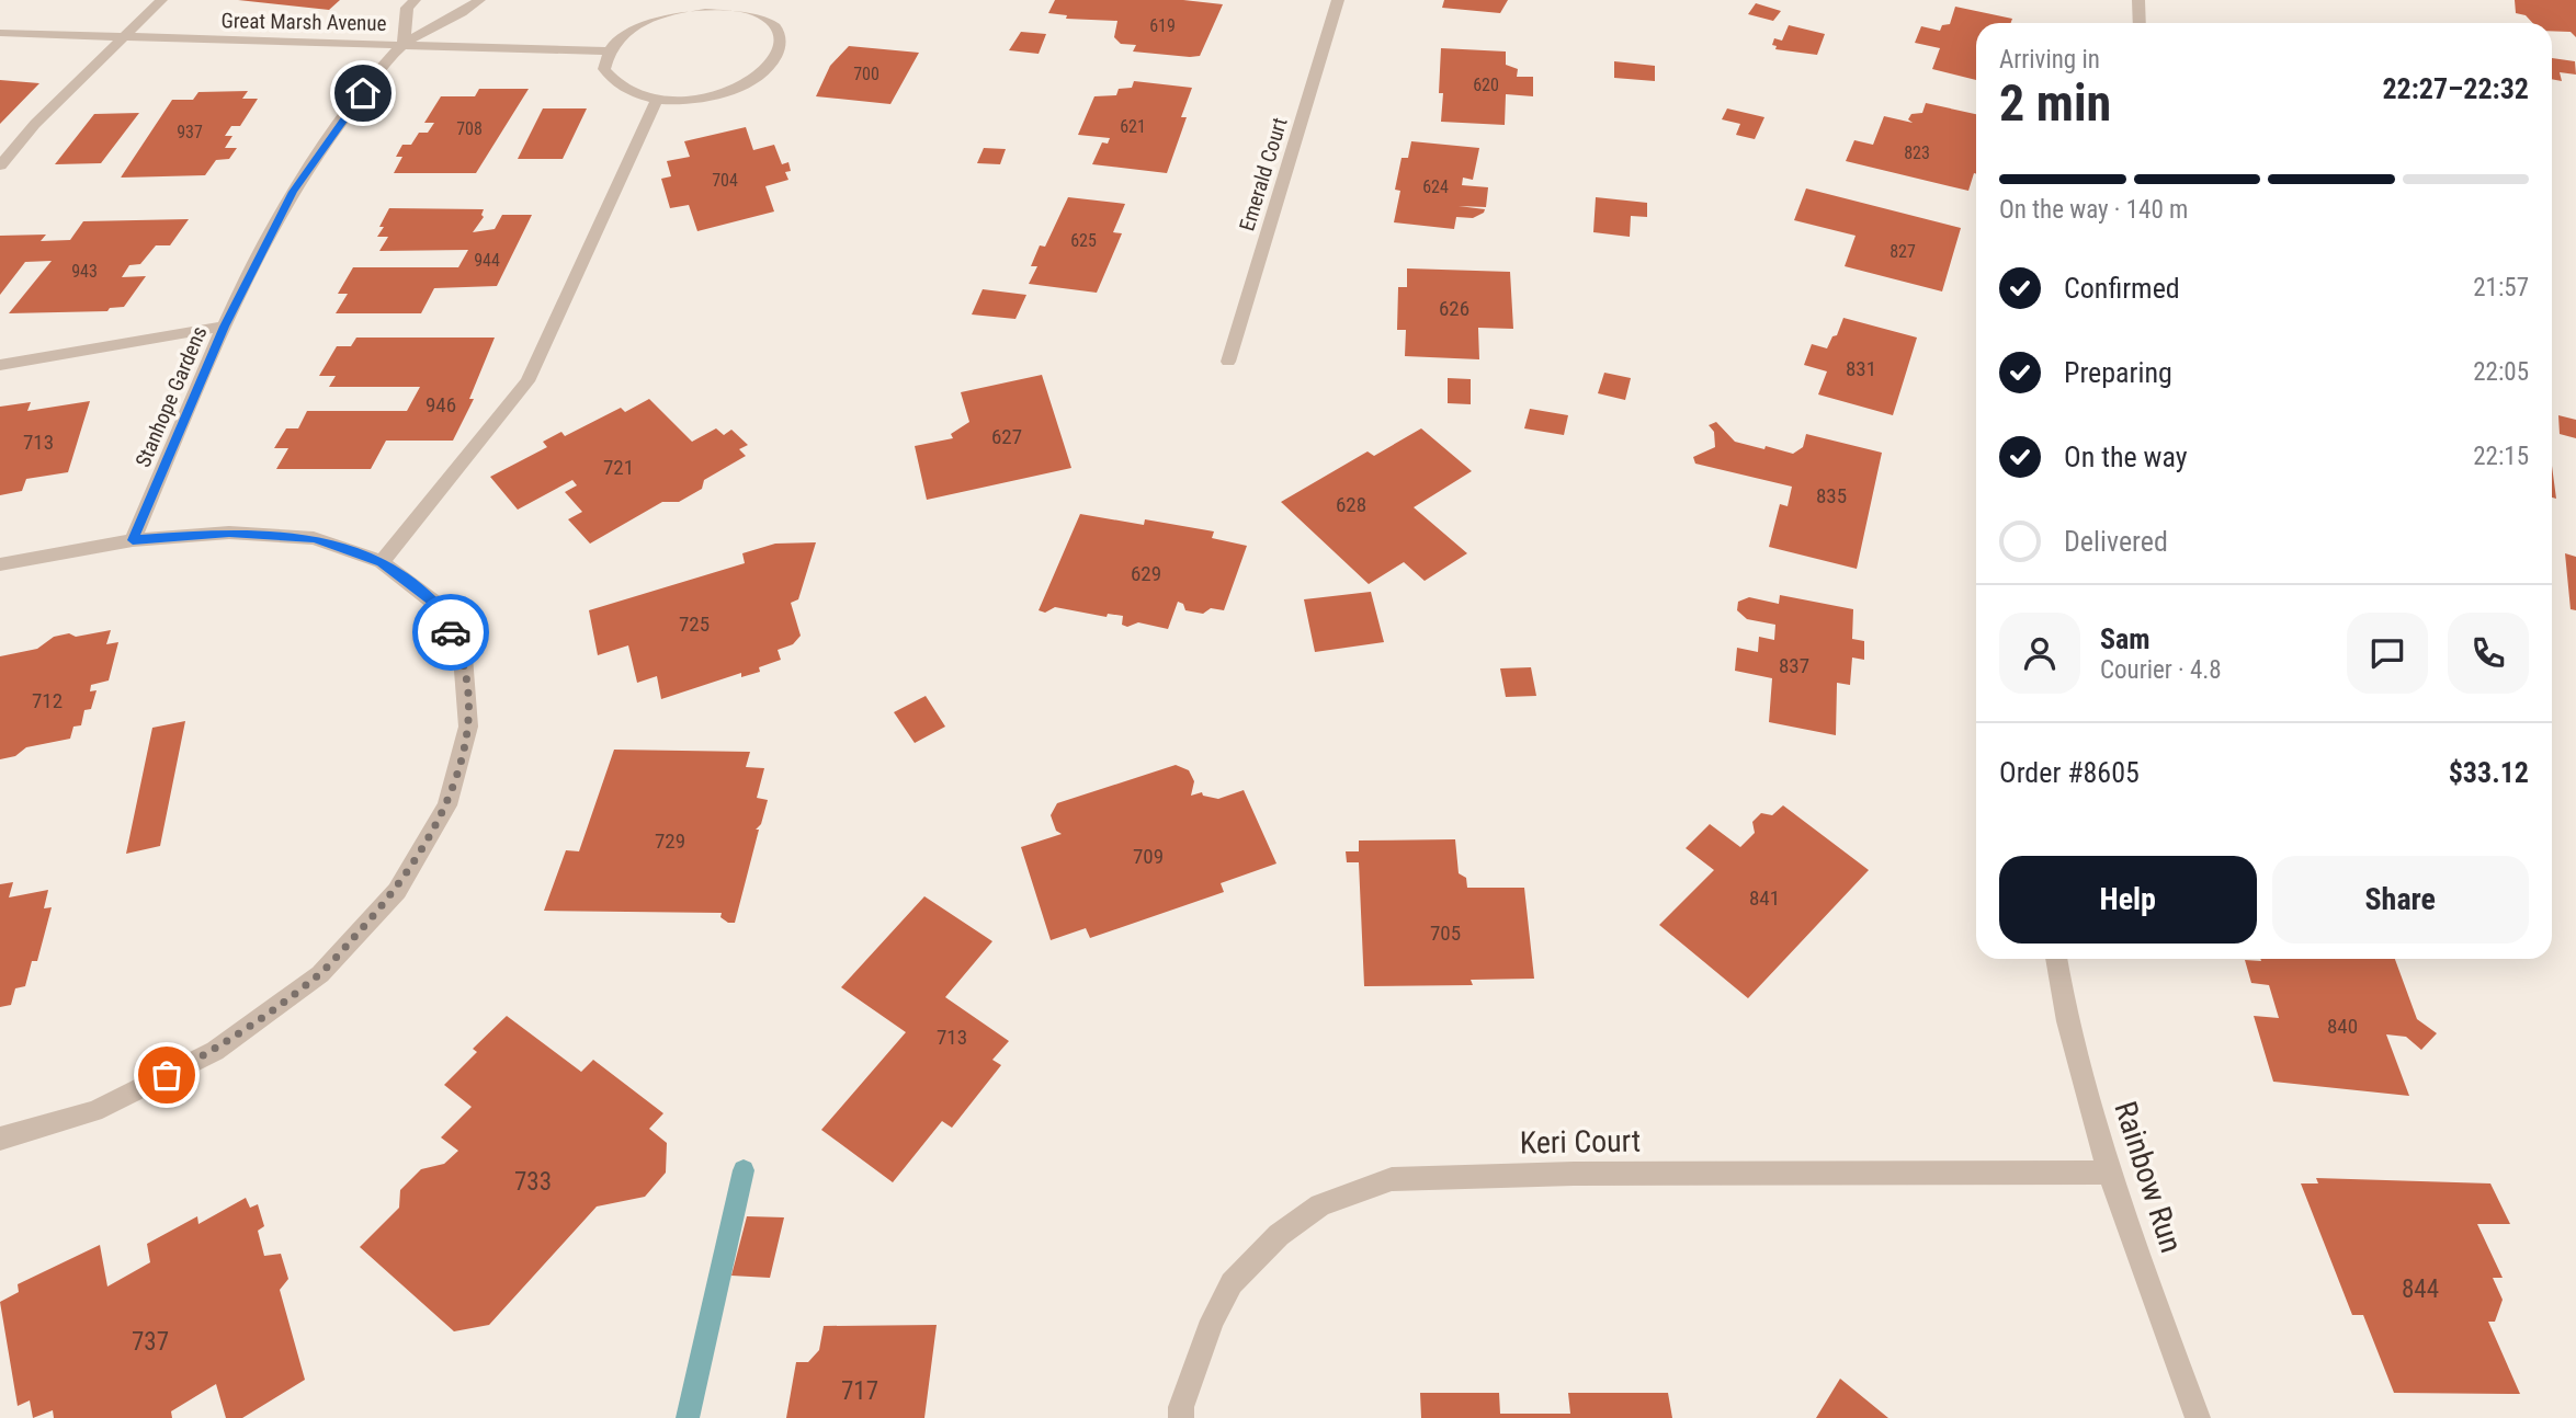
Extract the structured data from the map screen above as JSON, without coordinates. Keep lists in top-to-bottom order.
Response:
{
  "streets": {
    "street": [
      "Great Marsh Avenue",
      "Emerald Court",
      "Stanhope Gardens",
      "Keri Court",
      "Rainbow Run"
    ]
  },
  "crossings": [
    ["Great Marsh Avenue", "Stanhope Gardens"],
    ["Keri Court", "Rainbow Run"]
  ],
  "house_numbers": [
    "619",
    "700",
    "620",
    "621",
    "708",
    "937",
    "823",
    "704",
    "624",
    "625",
    "827",
    "944",
    "943",
    "626",
    "831",
    "946",
    "627",
    "713",
    "721",
    "835",
    "628",
    "629",
    "725",
    "837",
    "712",
    "729",
    "709",
    "841",
    "705",
    "840",
    "713",
    "733",
    "844",
    "737",
    "717"
  ],
  "page": {
    "heading": ["2 min", "Arriving in", "22:27–22:32"],
    "panel": [
      "Sam",
      "Courier · 4.8",
      "Order #8605",
      "$33.12"
    ],
    "bar": "On the way · 140 m",
    "list": [
      ["Confirmed", "21:57"],
      ["Preparing", "22:05"],
      ["On the way", "22:15"],
      "Delivered"
    ],
    "buttons": ["Help", "Share"]
  }
}
